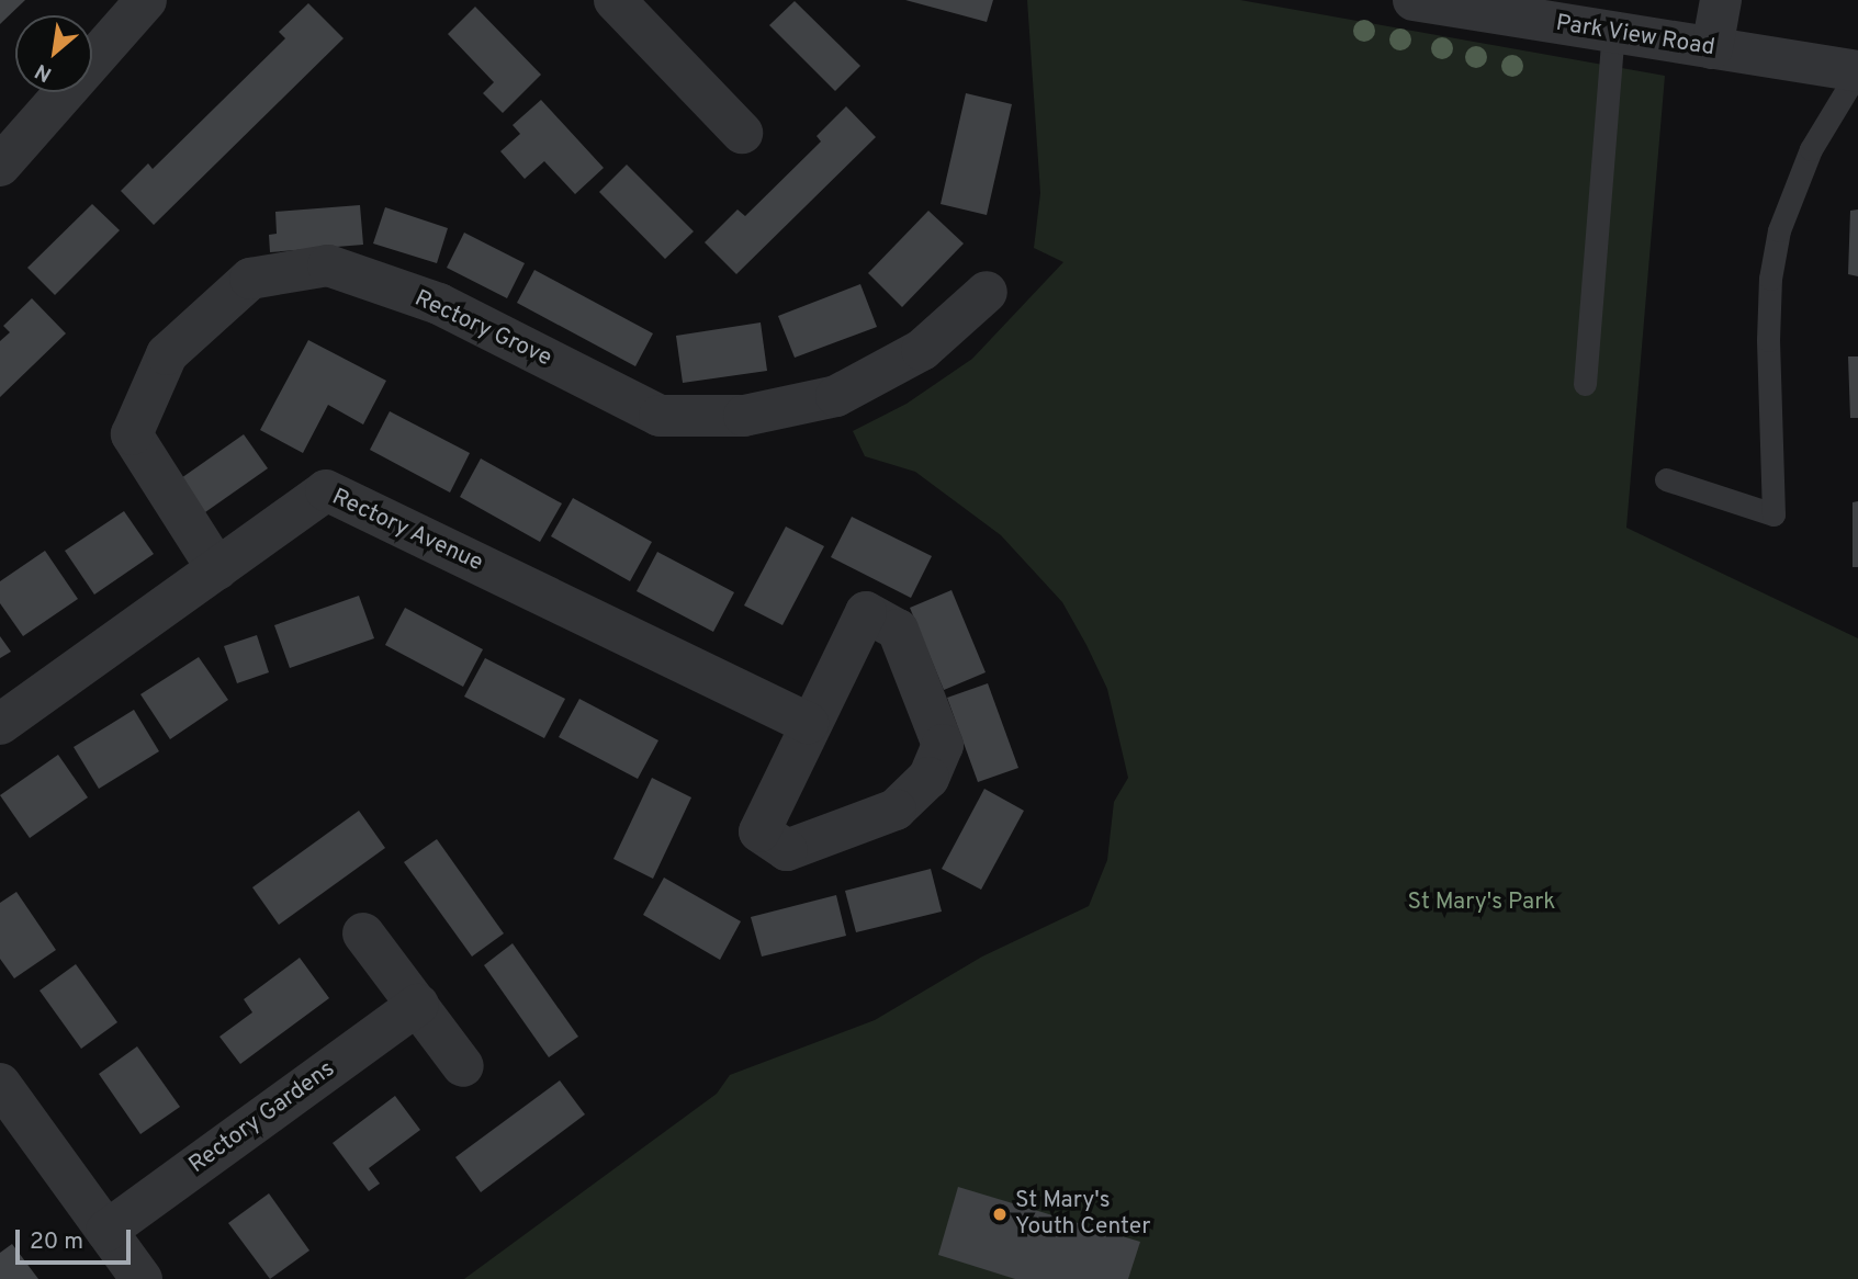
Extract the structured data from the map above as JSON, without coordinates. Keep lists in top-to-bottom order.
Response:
{
  "streets": {
    "street": [
      "Park View Road",
      "Rectory Grove",
      "Rectory Avenue",
      "Rectory Gardens"
    ]
  },
  "crossings": [
    ["Rectory Grove", "Rectory Avenue"]
  ],
  "parks": ["St Mary's Park"],
  "places": ["St Mary's Youth Center"],
  "scale_bar": "20 m",
  "north": "bottom left"
}
